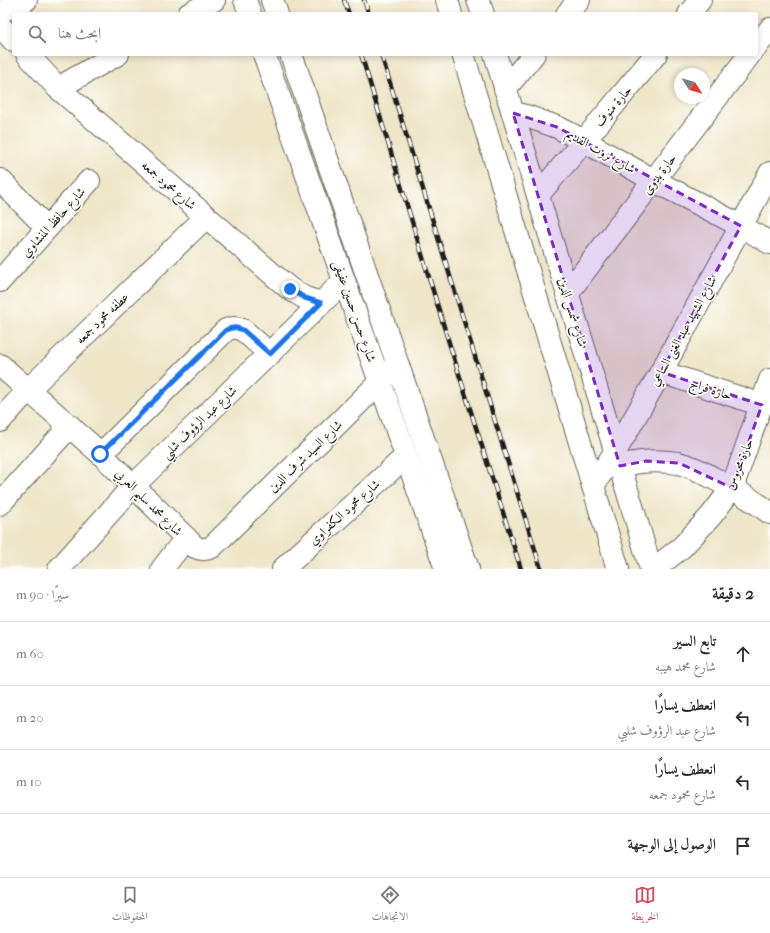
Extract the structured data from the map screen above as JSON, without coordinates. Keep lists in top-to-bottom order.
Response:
{
  "streets": {
    "street": [
      "حارة منوف",
      "شارع ثروت القديم",
      "حارة بدوى",
      "شارع محمود جمعه",
      "شارع حافظ المنشاوي",
      "شارع حسن حسين عفيفى",
      "شارع شمس الدين",
      "عطفه محمود جمعه",
      "شارع الشهيد عبد الغنى الساعي",
      "حارة فراج",
      "شارع عبد الرؤوف شلبي",
      "شارع السيد شرف الدين",
      "حارة محروس",
      "شارع محمد سليم العربي",
      "شارع محمود الكفراوي"
    ]
  },
  "crossings": [
    ["حارة منوف", "شارع ثروت القديم"],
    ["حارة منوف", "شارع شمس الدين"],
    ["شارع ثروت القديم", "حارة بدوى"],
    ["شارع ثروت القديم", "شارع شمس الدين"],
    ["شارع ثروت القديم", "شارع الشهيد عبد الغنى الساعي"],
    ["حارة بدوى", "شارع شمس الدين"],
    ["شارع محمود جمعه", "عطفه محمود جمعه"],
    ["شارع محمود جمعه", "شارع عبد الرؤوف شلبي"],
    ["شارع حسن حسين عفيفى", "شارع عبد الرؤوف شلبي"],
    ["شارع حسن حسين عفيفى", "شارع السيد شرف الدين"],
    ["شارع حسن حسين عفيفى", "شارع محمود الكفراوي"],
    ["شارع شمس الدين", "شارع الشهيد عبد الغنى الساعي"],
    ["شارع شمس الدين", "حارة محروس"],
    ["عطفه محمود جمعه", "شارع محمد سليم العربي"],
    ["شارع الشهيد عبد الغنى الساعي", "حارة فراج"],
    ["حارة فراج", "حارة محروس"],
    ["شارع عبد الرؤوف شلبي", "شارع محمد سليم العربي"],
    ["شارع السيد شرف الدين", "شارع محمد سليم العربي"]
  ],
  "north": "bottom right",
  "page": {
    "search": "ابحث هنا",
    "heading": ["2 دقيقة", "سيرًا · 90 m"],
    "list": [
      ["تابع السير", "شارع محمد هيبه", "60 m"],
      ["انعطف يسارًا", "شارع عبد الرؤوف شلبي", "20 m"],
      ["انعطف يسارًا", "شارع محمود جمعه", "10 m"],
      "الوصول إلى الوجهة"
    ],
    "nav": ["الخريطة", "الاتجاهات", "المحفوظات"]
  }
}
